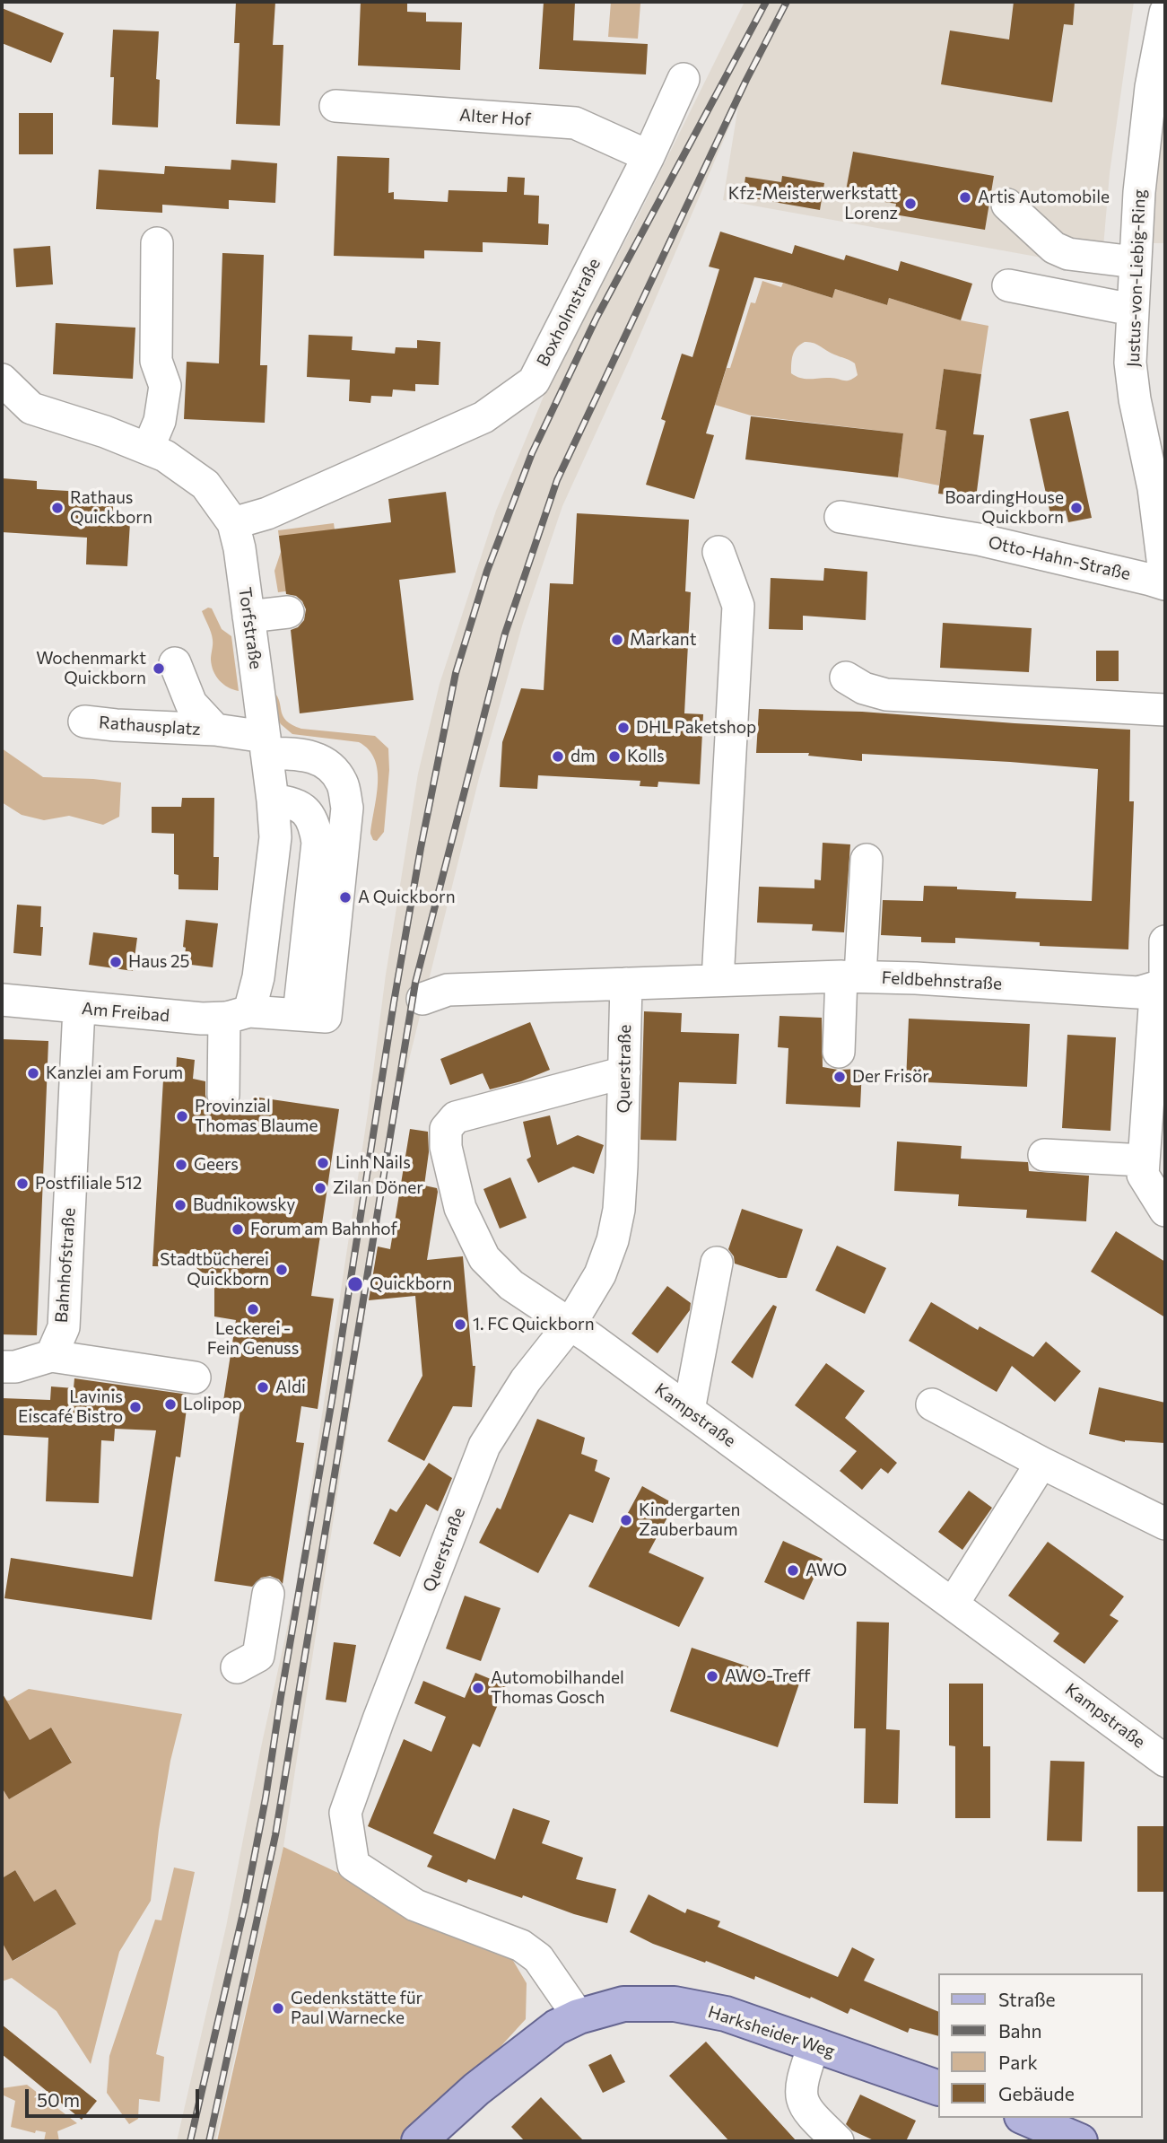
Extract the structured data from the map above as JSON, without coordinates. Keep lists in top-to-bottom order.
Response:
{
  "streets": {
    "main road": ["Harksheider Weg"],
    "street": [
      "Alter Hof",
      "Justus-von-Liebig-Ring",
      "Boxholmstraße",
      "Otto-Hahn-Straße",
      "Torfstraße",
      "Rathausplatz",
      "Feldbehnstraße",
      "Am Freibad",
      "Querstraße",
      "Bahnhofstraße",
      "Kampstraße"
    ]
  },
  "crossings": [
    ["Alter Hof", "Boxholmstraße"],
    ["Justus-von-Liebig-Ring", "Otto-Hahn-Straße"],
    ["Boxholmstraße", "Torfstraße"],
    ["Torfstraße", "Rathausplatz"],
    ["Torfstraße", "Am Freibad"],
    ["Rathausplatz", "Am Freibad"],
    ["Feldbehnstraße", "Querstraße"],
    ["Am Freibad", "Bahnhofstraße"],
    ["Querstraße", "Kampstraße"],
    ["Querstraße", "Harksheider Weg"]
  ],
  "places": [
    "Artis Automobile",
    "Kfz-Meisterwerkstatt Lorenz",
    "Rathaus Quickborn",
    "BoardingHouse Quickborn",
    "Markant",
    "Wochenmarkt Quickborn",
    "DHL Paketshop",
    "dm",
    "Kolls",
    "A Quickborn",
    "Haus 25",
    "Kanzlei am Forum",
    "Der Frisör",
    "Provinzial Thomas Blaume",
    "Linh Nails",
    "Geers",
    "Postfiliale 512",
    "Zilan Döner",
    "Budnikowsky",
    "Forum am Bahnhof",
    "Stadtbücherei Quickborn",
    "Quickborn",
    "Leckerei - Fein Genuss",
    "1. FC Quickborn",
    "Aldi",
    "Lolipop",
    "Lavinis Eiscafé Bistro",
    "Kindergarten Zauberbaum",
    "AWO",
    "AWO-Treff",
    "Automobilhandel Thomas Gosch",
    "Gedenkstätte für Paul Warnecke"
  ],
  "legend": [
    "Straße",
    "Bahn",
    "Park",
    "Gebäude"
  ],
  "scale_bar": "50 m"
}
